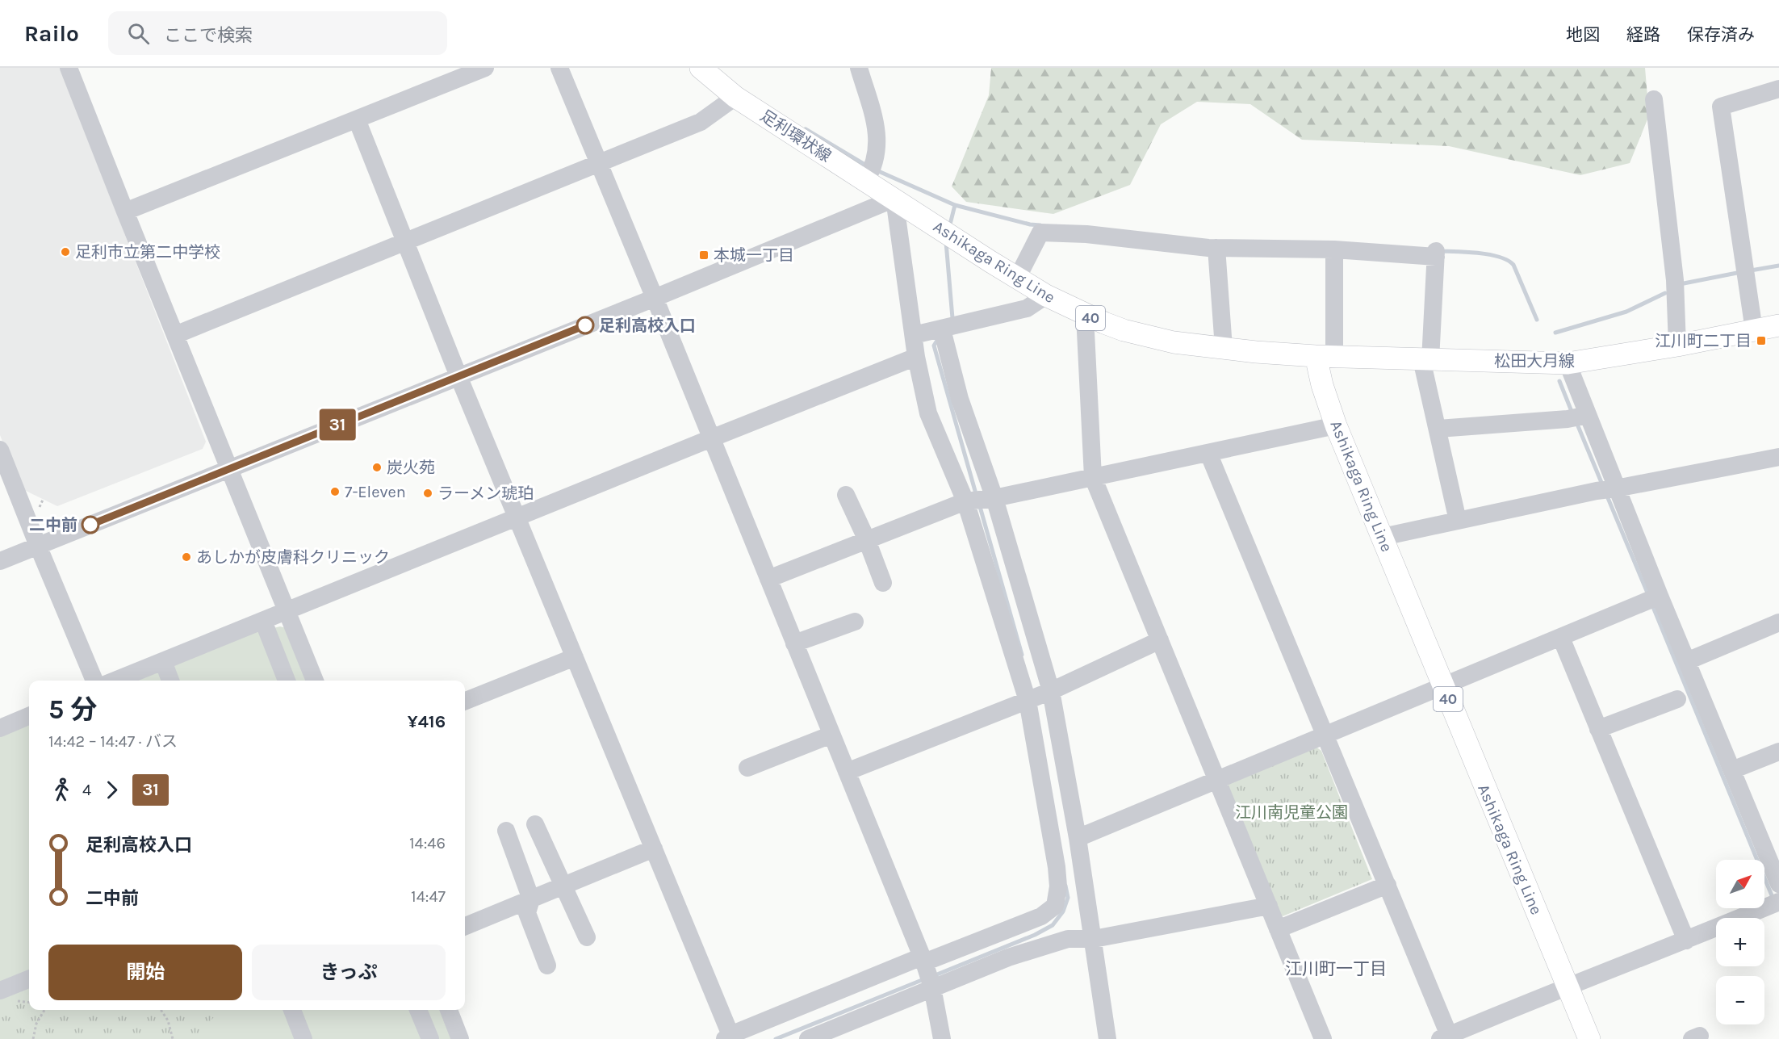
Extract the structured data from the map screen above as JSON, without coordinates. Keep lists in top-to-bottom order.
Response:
{
  "streets": {
    "main road": [
      "足利環状線",
      "Ashikaga Ring Line",
      "40",
      "松田大月線"
    ]
  },
  "crossings": [
    ["足利環状線", "Ashikaga Ring Line"],
    ["Ashikaga Ring Line", "松田大月線"]
  ],
  "districts": ["江川町一丁目"],
  "parks": ["江川南児童公園"],
  "places": {
    "other": [
      "足利市立第二中学校",
      "足利高校入口",
      "炭火苑",
      "7-Eleven",
      "ラーメン琥珀",
      "二中前",
      "あしかが皮膚科クリニック"
    ],
    "transit": ["本城一丁目", "江川町二丁目"]
  },
  "lines": ["bus line 31"],
  "north": "top right",
  "page": {
    "header": "Railo",
    "search": "ここで検索",
    "nav": ["地図", "経路", "保存済み"],
    "on_map": "31",
    "heading": ["5 分", "14:42 – 14:47 · バス", "¥416"],
    "legs": ["4", "31"],
    "list": [
      {
        "name": "足利高校入口",
        "value": "14:46"
      },
      {
        "name": "二中前",
        "value": "14:47"
      }
    ],
    "map_buttons": ["+", "−"],
    "buttons": ["開始", "きっぷ"]
  }
}
